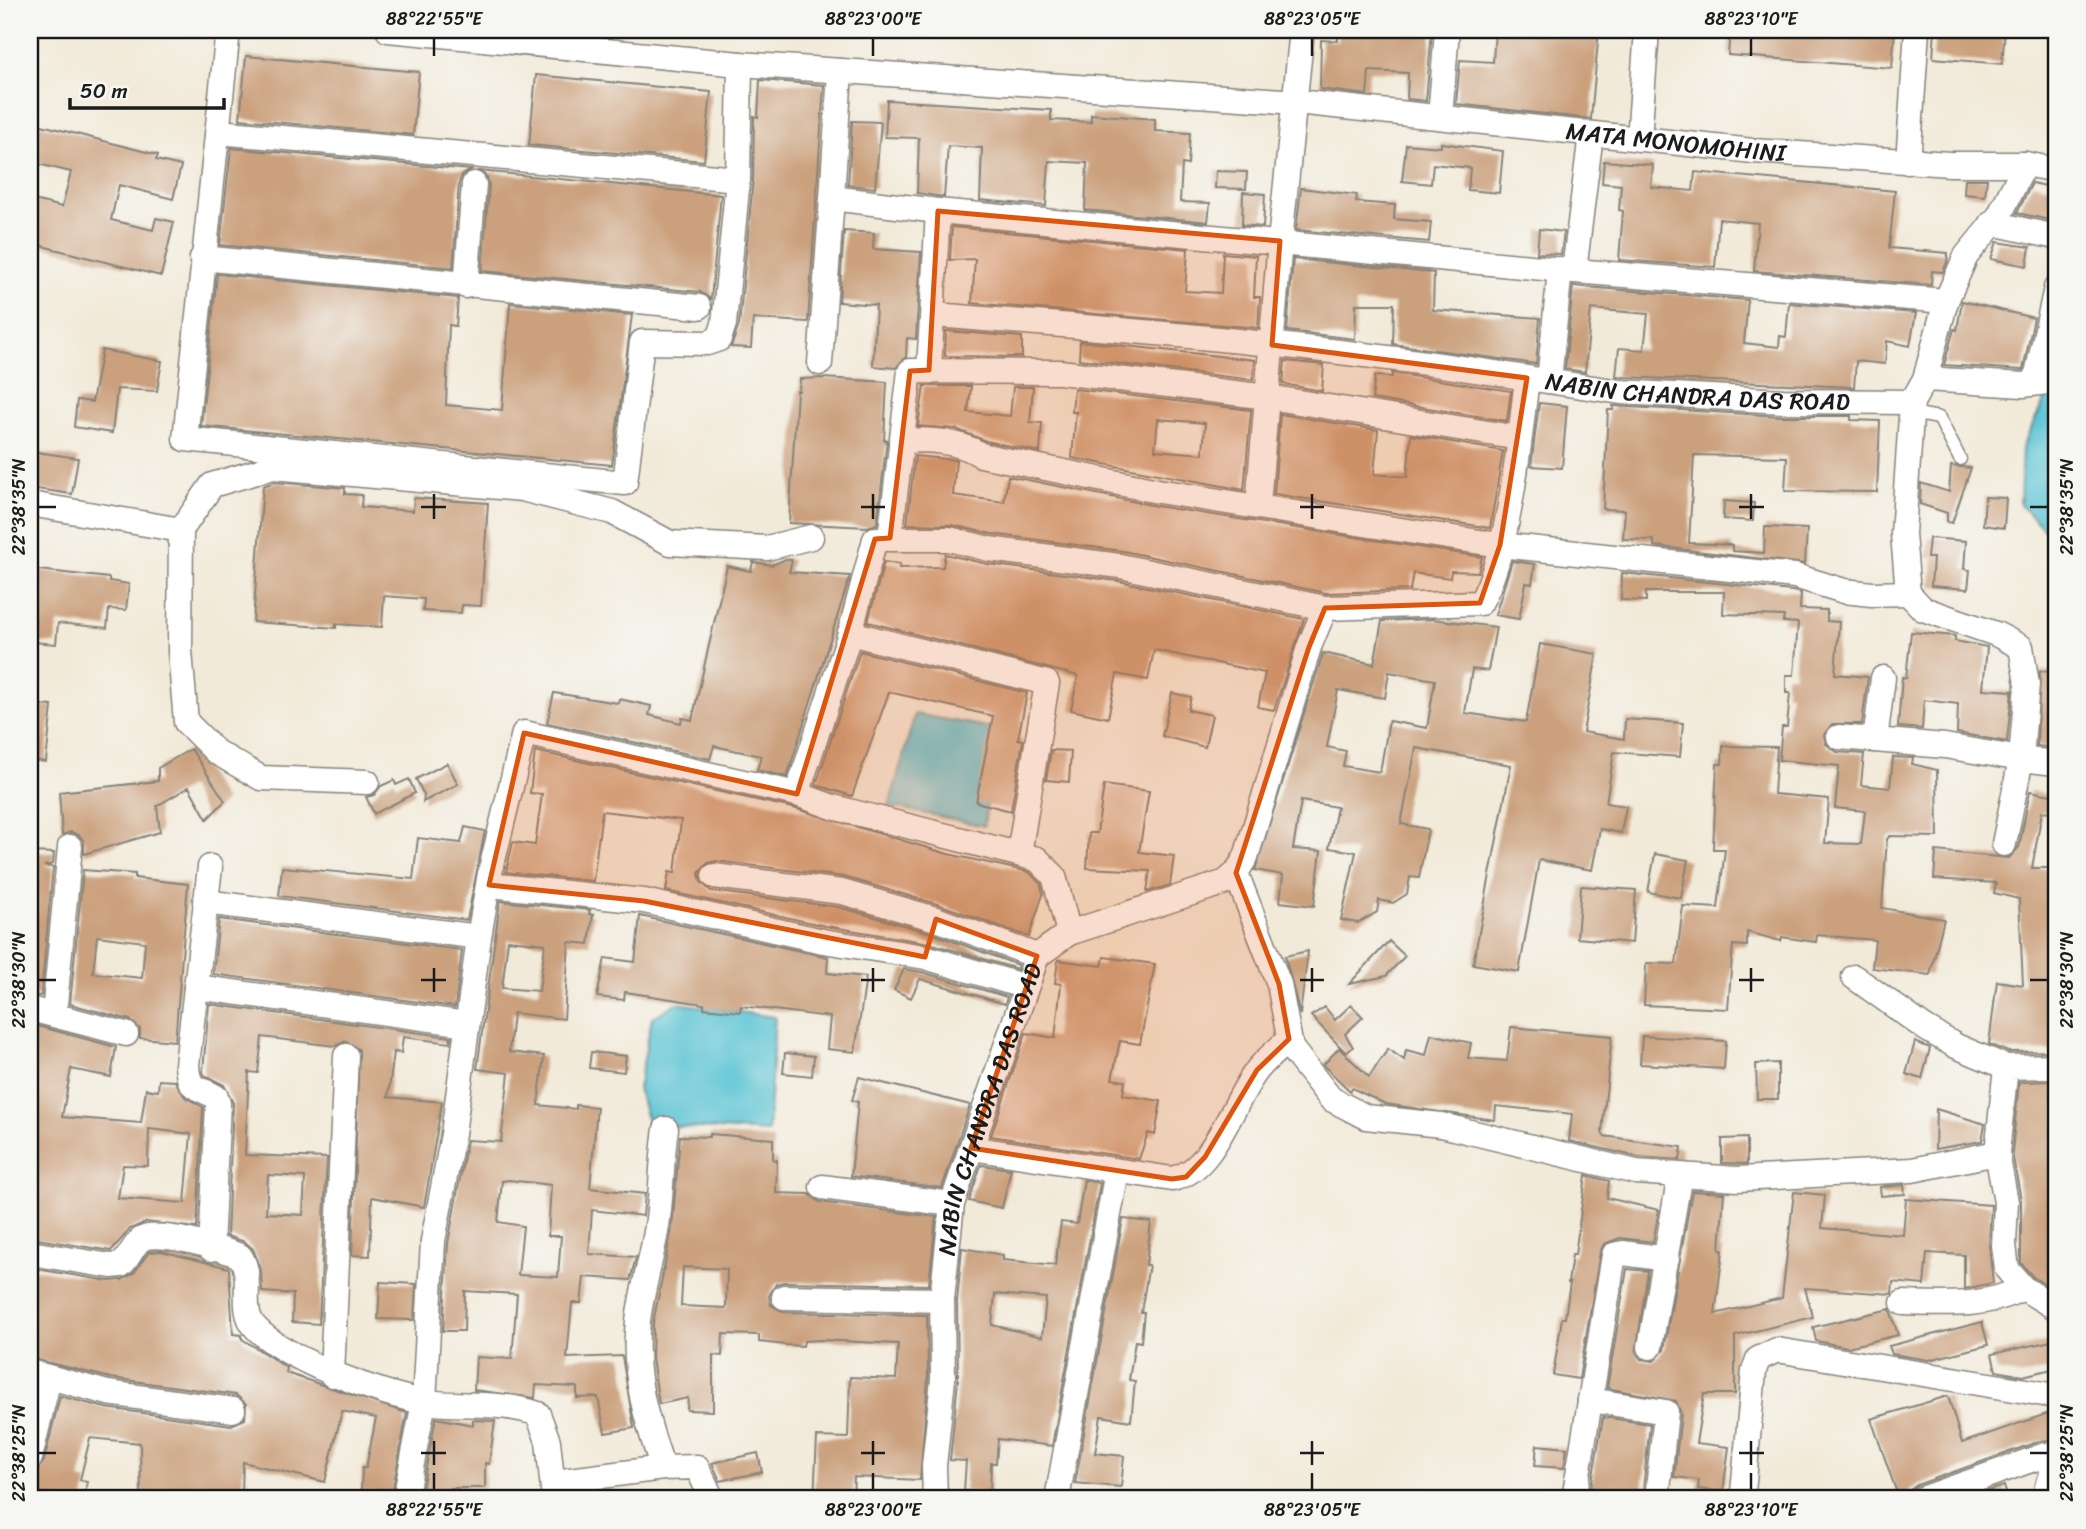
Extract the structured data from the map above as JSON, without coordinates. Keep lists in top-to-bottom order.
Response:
{
  "streets": {
    "street": ["MATA MONOMOHINI", "NABIN CHANDRA DAS ROAD"]
  },
  "scale_bar": "50 m",
  "coordinates": [
    "88°22'55\"E",
    "88°23'00\"E",
    "88°23'05\"E",
    "88°23'10\"E",
    "22°38'35\"N",
    "22°38'30\"N",
    "22°38'25\"N"
  ]
}
